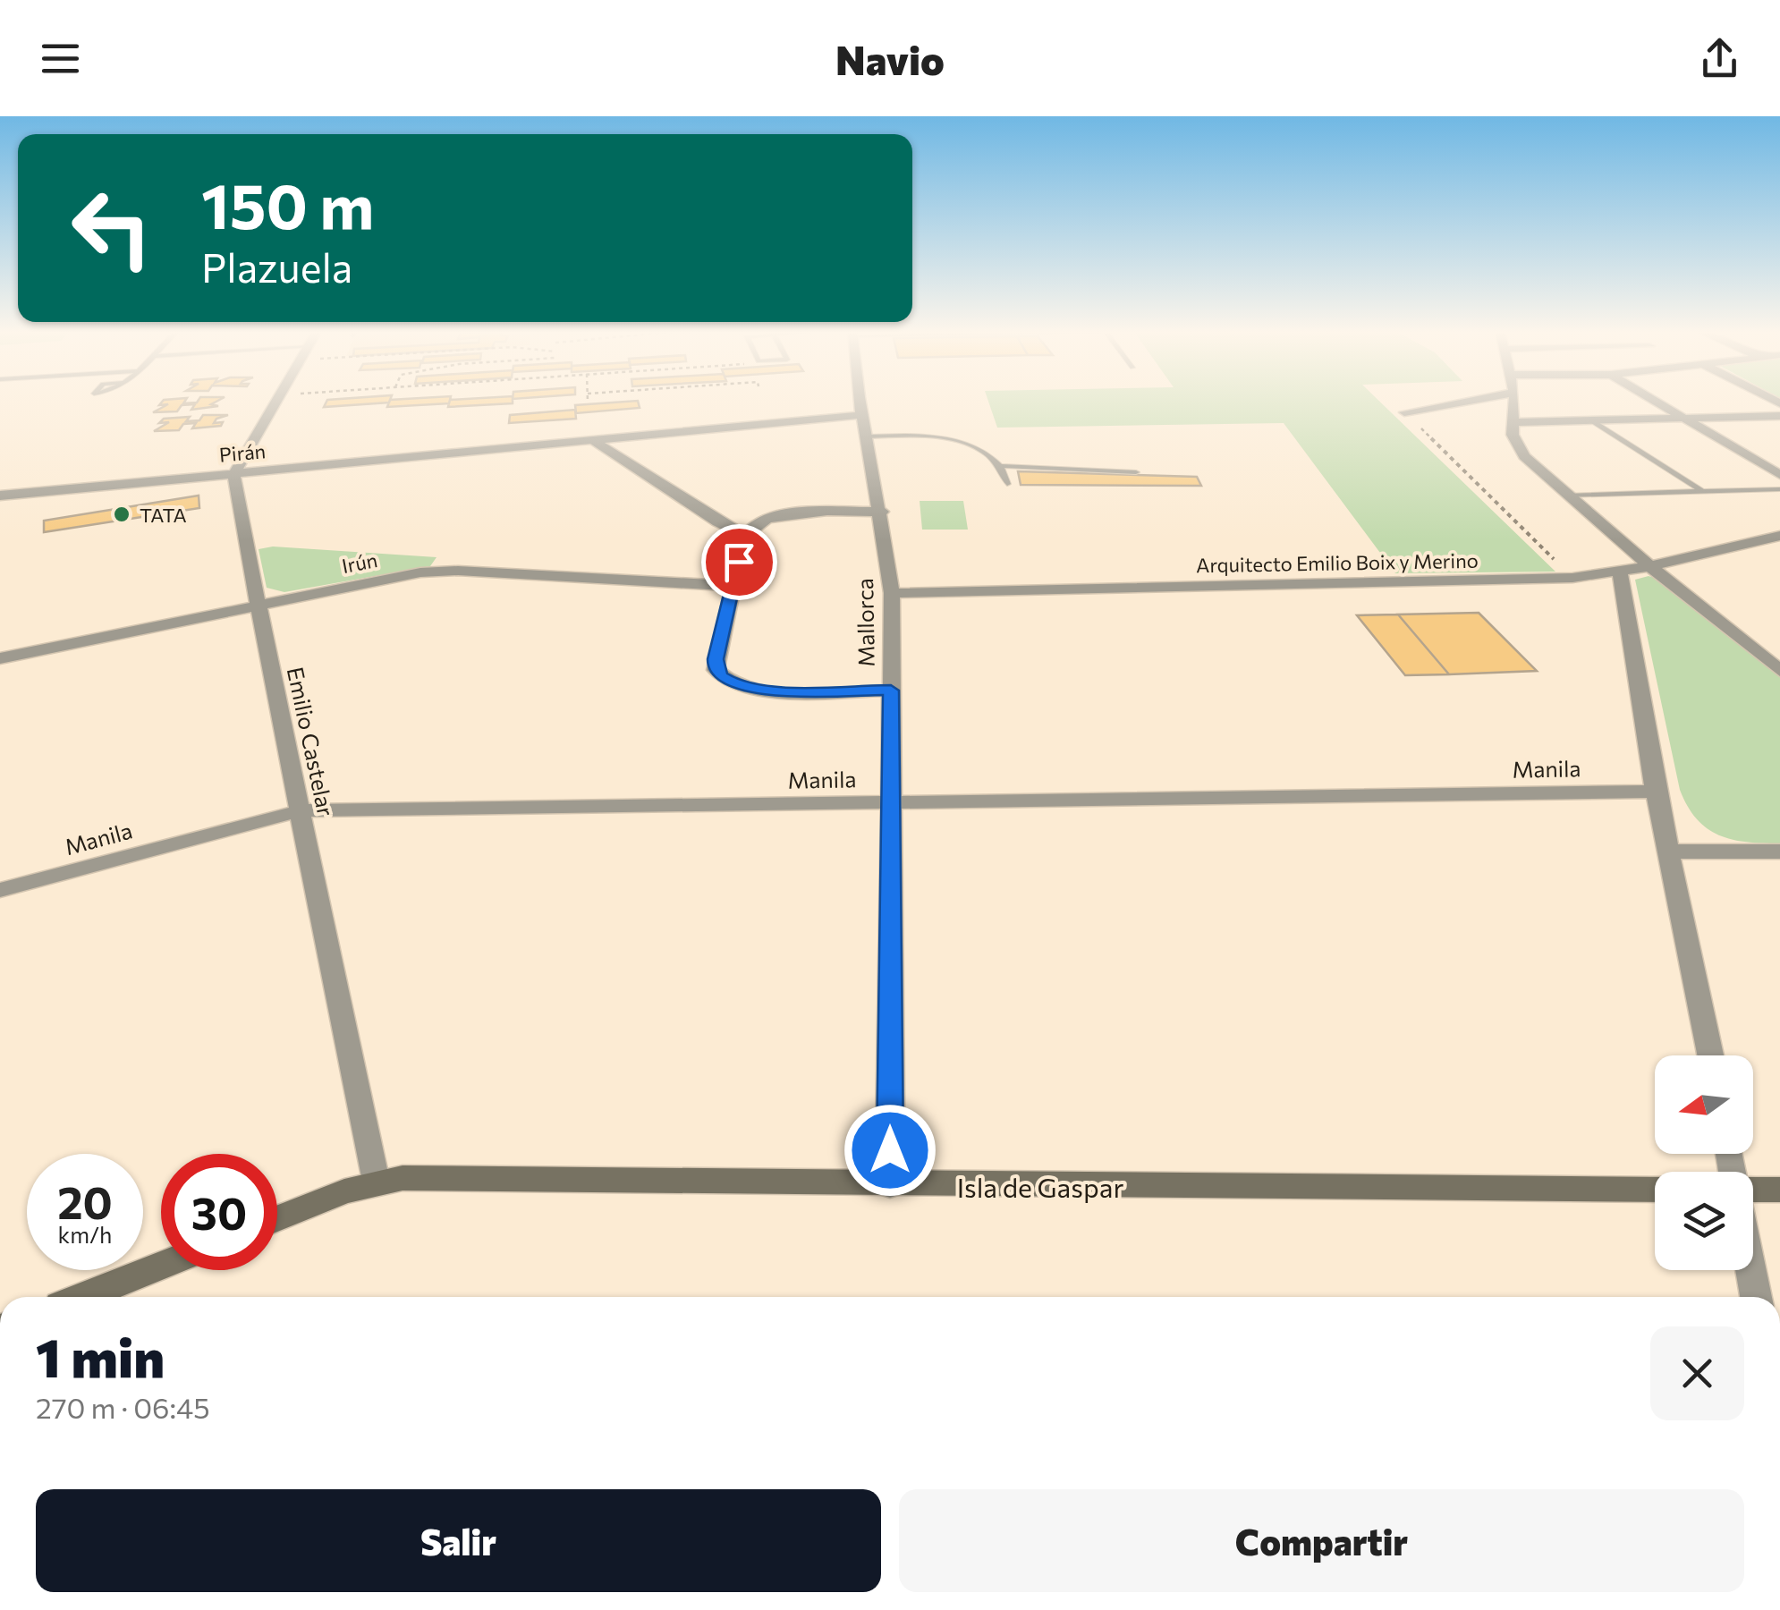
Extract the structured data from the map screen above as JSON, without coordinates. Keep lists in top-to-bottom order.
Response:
{
  "streets": {
    "street": [
      "Pirán",
      "Irún",
      "Arquitecto Emilio Boix y Merino",
      "Mallorca",
      "Emilio Castelar",
      "Manila",
      "Isla de Gaspar"
    ]
  },
  "crossings": [
    ["Pirán", "Mallorca"],
    ["Pirán", "Emilio Castelar"],
    ["Irún", "Emilio Castelar"],
    ["Arquitecto Emilio Boix y Merino", "Mallorca"],
    ["Mallorca", "Manila"],
    ["Mallorca", "Isla de Gaspar"],
    ["Emilio Castelar", "Manila"],
    ["Emilio Castelar", "Isla de Gaspar"]
  ],
  "places": ["TATA"],
  "north": "left",
  "page": {
    "header": "Navio",
    "turn": ["150 m", "Plazuela"],
    "speed": "20 km/h",
    "limit": "30",
    "heading": ["1 min", "270 m · 06:45"],
    "buttons": ["Salir", "Compartir"]
  }
}
